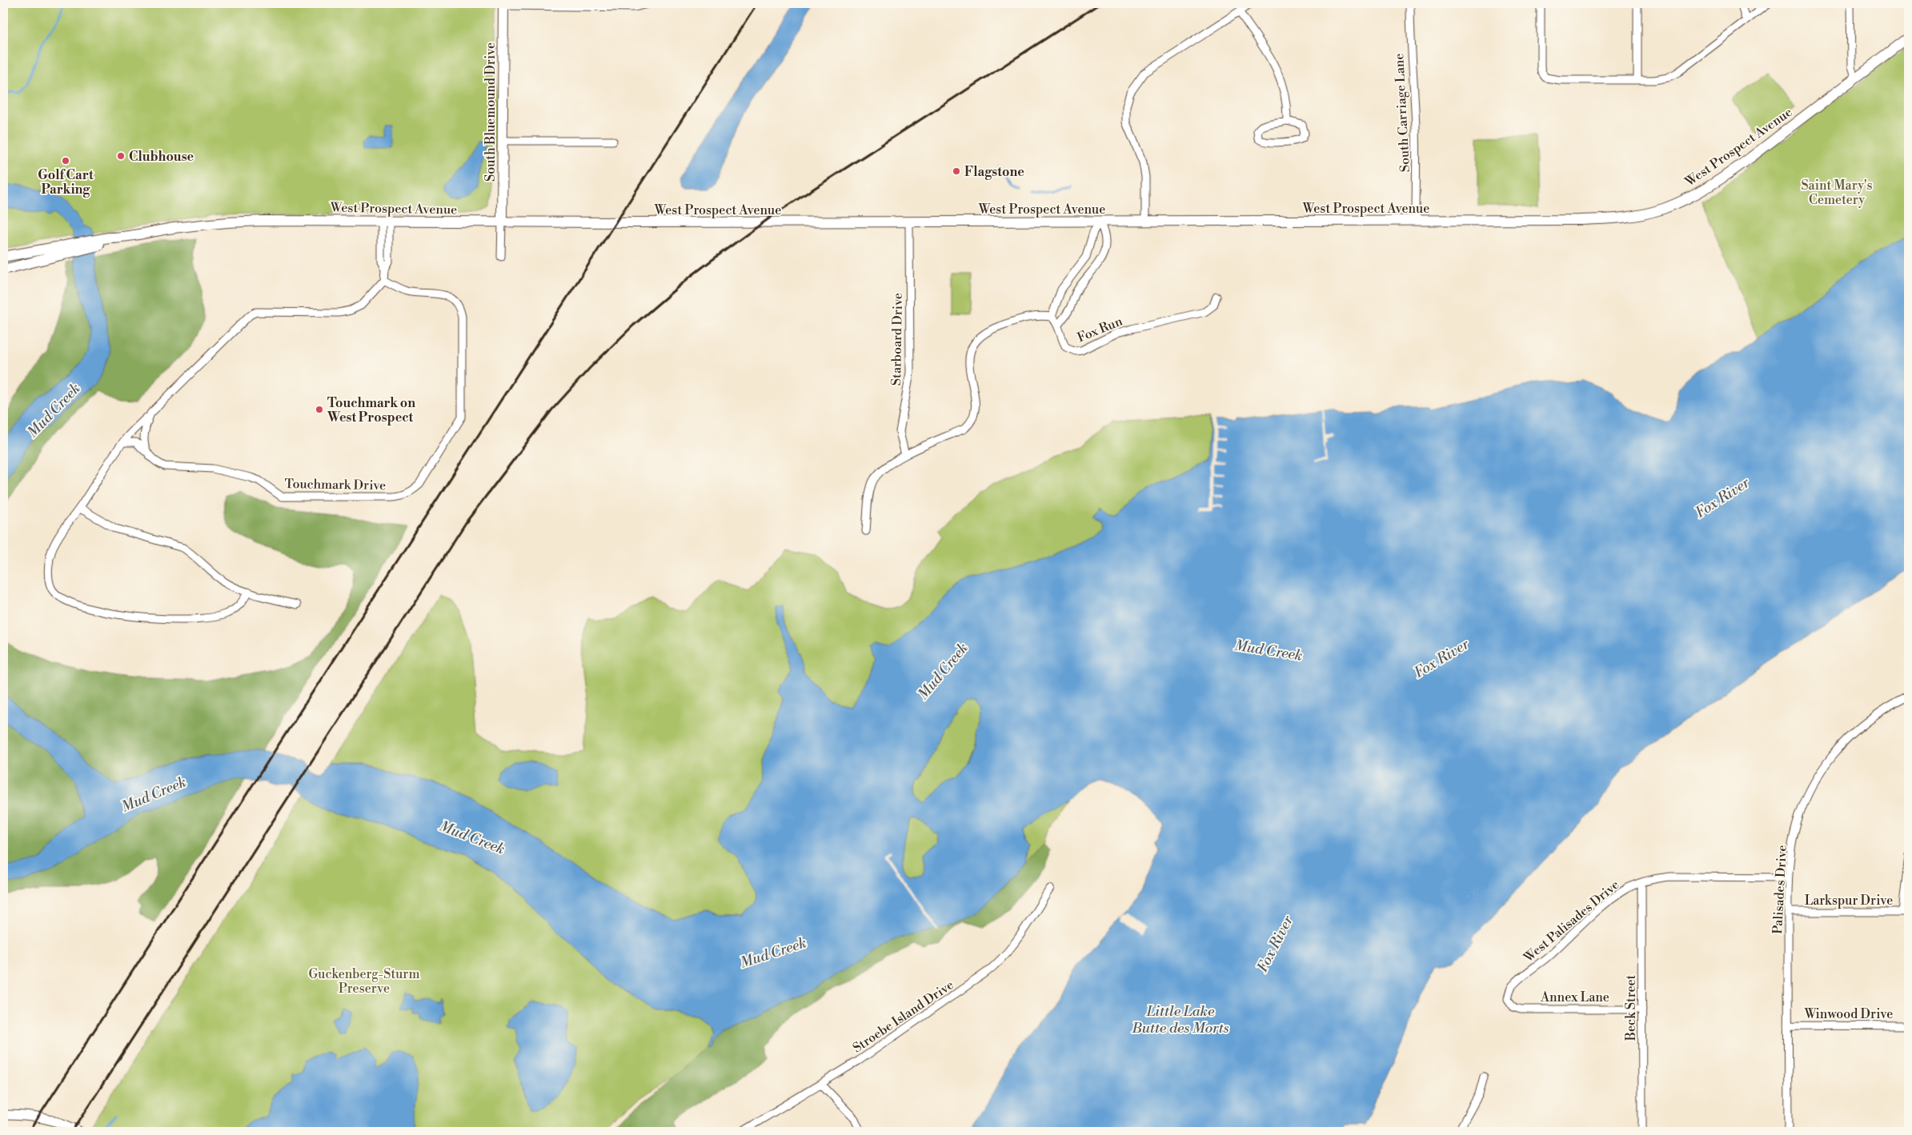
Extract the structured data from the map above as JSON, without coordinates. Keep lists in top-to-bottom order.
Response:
{
  "streets": {
    "main road": ["South Bluemound Drive", "West Prospect Avenue"],
    "street": [
      "South Carriage Lane",
      "Fox Run",
      "Starboard Drive",
      "Touchmark Drive",
      "Palisades Drive",
      "Larkspur Drive",
      "West Palisades Drive",
      "Annex Lane",
      "Beck Street",
      "Winwood Drive",
      "Stroebe Island Drive"
    ]
  },
  "crossings": [
    ["South Bluemound Drive", "West Prospect Avenue"],
    ["South Carriage Lane", "West Prospect Avenue"],
    ["West Prospect Avenue", "Starboard Drive"],
    ["Palisades Drive", "Larkspur Drive"],
    ["Palisades Drive", "West Palisades Drive"],
    ["Palisades Drive", "Winwood Drive"],
    ["West Palisades Drive", "Annex Lane"],
    ["West Palisades Drive", "Beck Street"],
    ["Annex Lane", "Beck Street"]
  ],
  "water": ["Mud Creek", "Fox River", "Little Lake Butte des Morts"],
  "parks": ["Saint Mary's Cemetery", "Guckenberg-Sturm Preserve"],
  "places": [
    "Clubhouse",
    "Golf Cart Parking",
    "Flagstone",
    "Touchmark on West Prospect"
  ]
}
